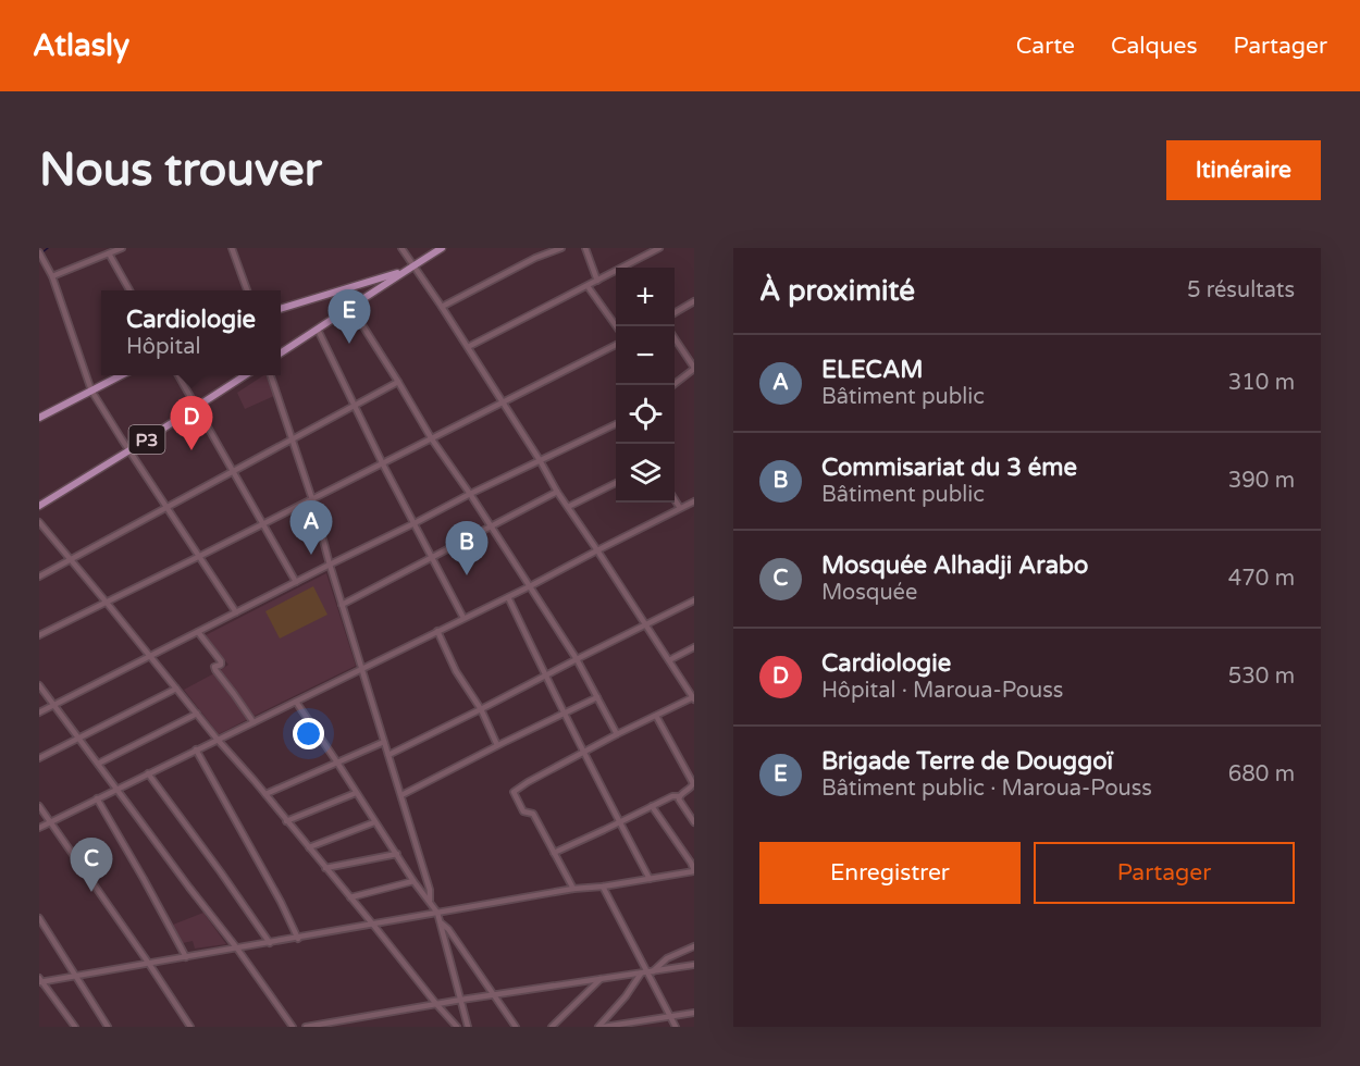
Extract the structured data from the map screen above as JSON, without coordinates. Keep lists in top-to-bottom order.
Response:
{
  "streets": {
    "main road": ["P3"]
  },
  "page": {
    "header": "Atlasly",
    "nav": ["Carte", "Calques", "Partager"],
    "buttons": [
      "Itinéraire",
      ["Enregistrer", "Partager"]
    ],
    "title": "Nous trouver",
    "heading": ["À proximité", "5 résultats"],
    "map_buttons": ["+", "−"],
    "pins": [
      "E",
      "D",
      "A",
      "B",
      "C"
    ],
    "popup": ["Cardiologie", "Hôpital"],
    "list": [
      {
        "mark": "A",
        "name": "ELECAM",
        "note": "Bâtiment public",
        "value": "310 m"
      },
      {
        "mark": "B",
        "name": "Commisariat du 3 éme",
        "note": "Bâtiment public",
        "value": "390 m"
      },
      {
        "mark": "C",
        "name": "Mosquée Alhadji Arabo",
        "note": "Mosquée",
        "value": "470 m"
      },
      {
        "mark": "D",
        "name": "Cardiologie",
        "note": "Hôpital · Maroua-Pouss",
        "value": "530 m"
      },
      {
        "mark": "E",
        "name": "Brigade Terre de Douggoï",
        "note": "Bâtiment public · Maroua-Pouss",
        "value": "680 m"
      }
    ]
  }
}
